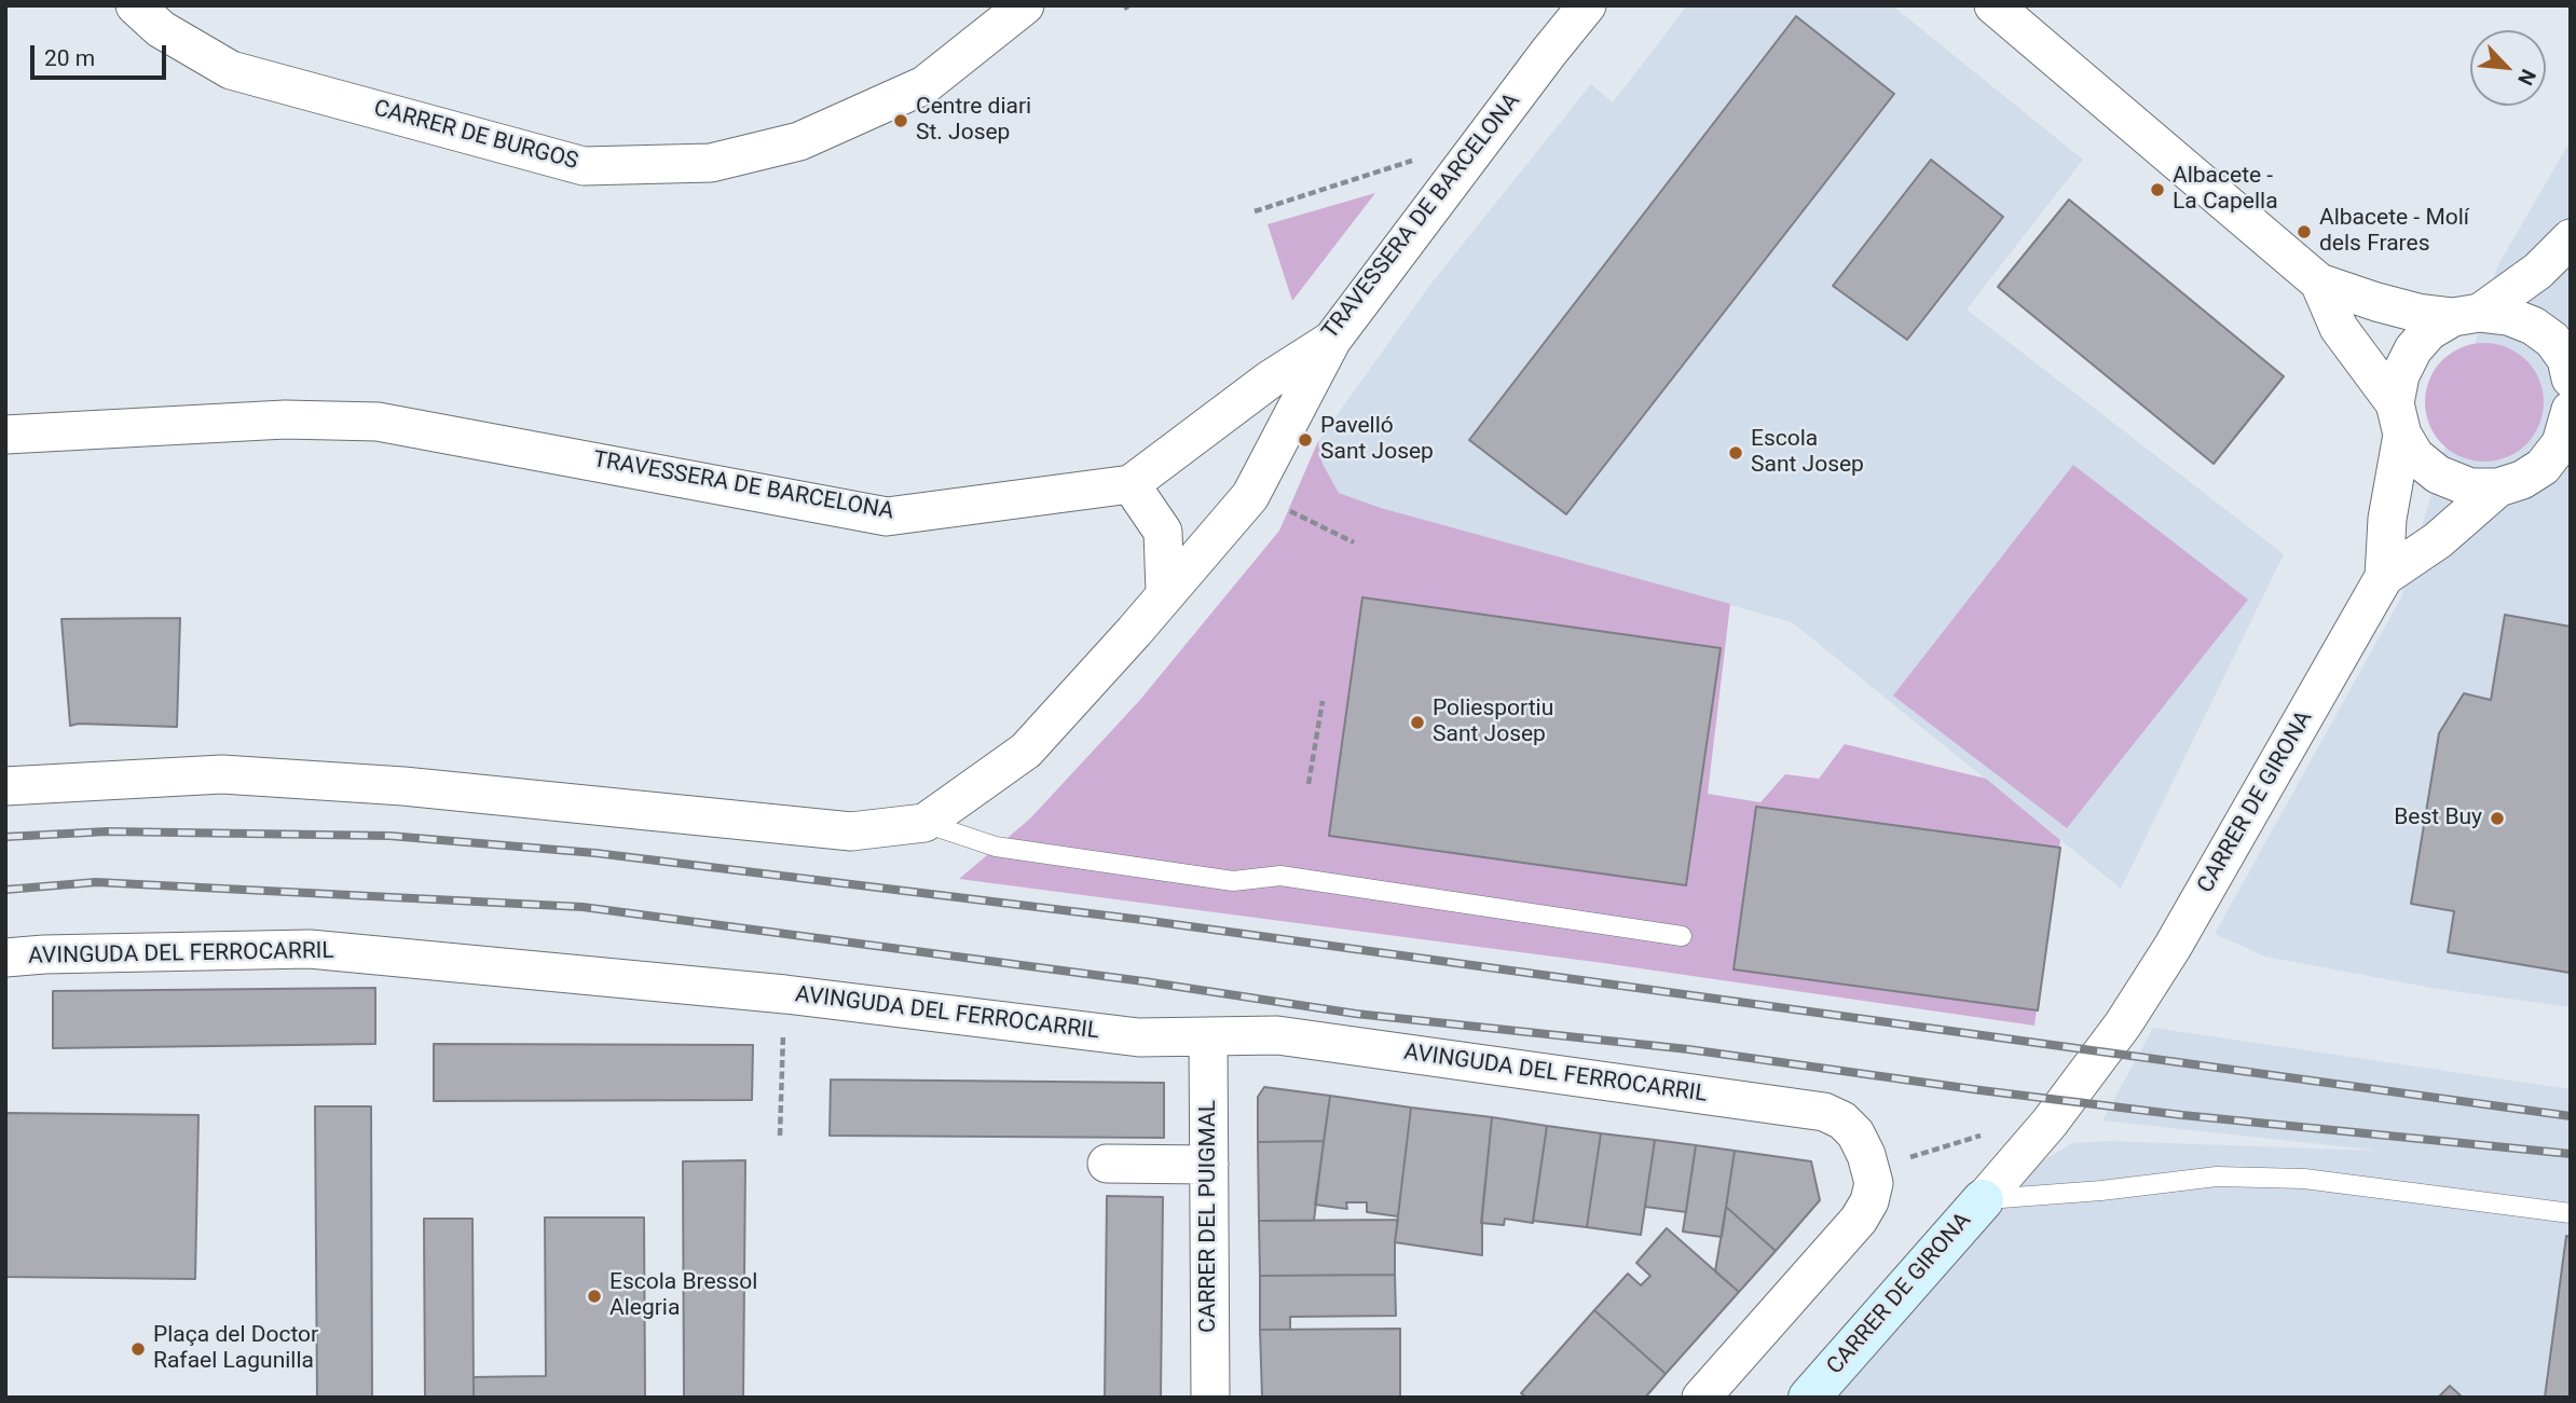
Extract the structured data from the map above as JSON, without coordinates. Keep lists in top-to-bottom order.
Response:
{
  "streets": {
    "street": [
      "CARRER DE BURGOS",
      "TRAVESSERA DE BARCELONA",
      "CARRER DE GIRONA",
      "AVINGUDA DEL FERROCARRIL",
      "CARRER DEL PUIGMAL"
    ]
  },
  "crossings": [
    ["AVINGUDA DEL FERROCARRIL", "CARRER DEL PUIGMAL"]
  ],
  "places": [
    "Centre diari St. Josep",
    "Albacete - La Capella",
    "Albacete - Molí dels Frares",
    "Pavelló Sant Josep",
    "Escola Sant Josep",
    "Poliesportiu Sant Josep",
    "Best Buy",
    "Escola Bressol Alegria",
    "Plaça del Doctor Rafael Lagunilla"
  ],
  "scale_bar": "20 m",
  "north": "bottom right"
}
